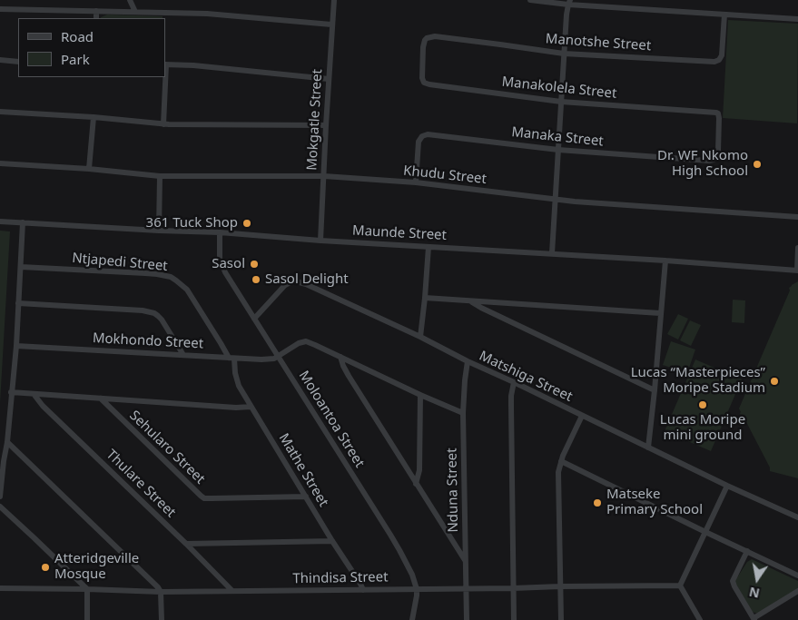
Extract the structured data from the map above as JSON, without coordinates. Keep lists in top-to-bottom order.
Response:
{
  "streets": {
    "street": [
      "Manotshe Street",
      "Manakolela Street",
      "Mokgatle Street",
      "Manaka Street",
      "Khudu Street",
      "Maunde Street",
      "Ntjapedi Street",
      "Mokhondo Street",
      "Matshiga Street",
      "Moloantoa Street",
      "Sehularo Street",
      "Mathe Street",
      "Thulare Street",
      "Nduna Street",
      "Thindisa Street"
    ]
  },
  "crossings": [
    ["Manotshe Street", "Manakolela Street"],
    ["Manakolela Street", "Manaka Street"],
    ["Mokgatle Street", "Khudu Street"],
    ["Mokgatle Street", "Maunde Street"],
    ["Manaka Street", "Khudu Street"],
    ["Maunde Street", "Moloantoa Street"],
    ["Ntjapedi Street", "Mokhondo Street"],
    ["Ntjapedi Street", "Mathe Street"],
    ["Mokhondo Street", "Moloantoa Street"],
    ["Mokhondo Street", "Mathe Street"],
    ["Matshiga Street", "Moloantoa Street"],
    ["Matshiga Street", "Nduna Street"],
    ["Moloantoa Street", "Thindisa Street"],
    ["Sehularo Street", "Mathe Street"],
    ["Mathe Street", "Thindisa Street"],
    ["Thulare Street", "Thindisa Street"],
    ["Nduna Street", "Thindisa Street"]
  ],
  "places": [
    "Dr. WF Nkomo High School",
    "361 Tuck Shop",
    "Sasol",
    "Sasol Delight",
    "Lucas “Masterpieces” Moripe Stadium",
    "Lucas Moripe mini ground",
    "Matseke Primary School",
    "Atteridgeville Mosque"
  ],
  "legend": ["Road", "Park"],
  "north": "bottom"
}
